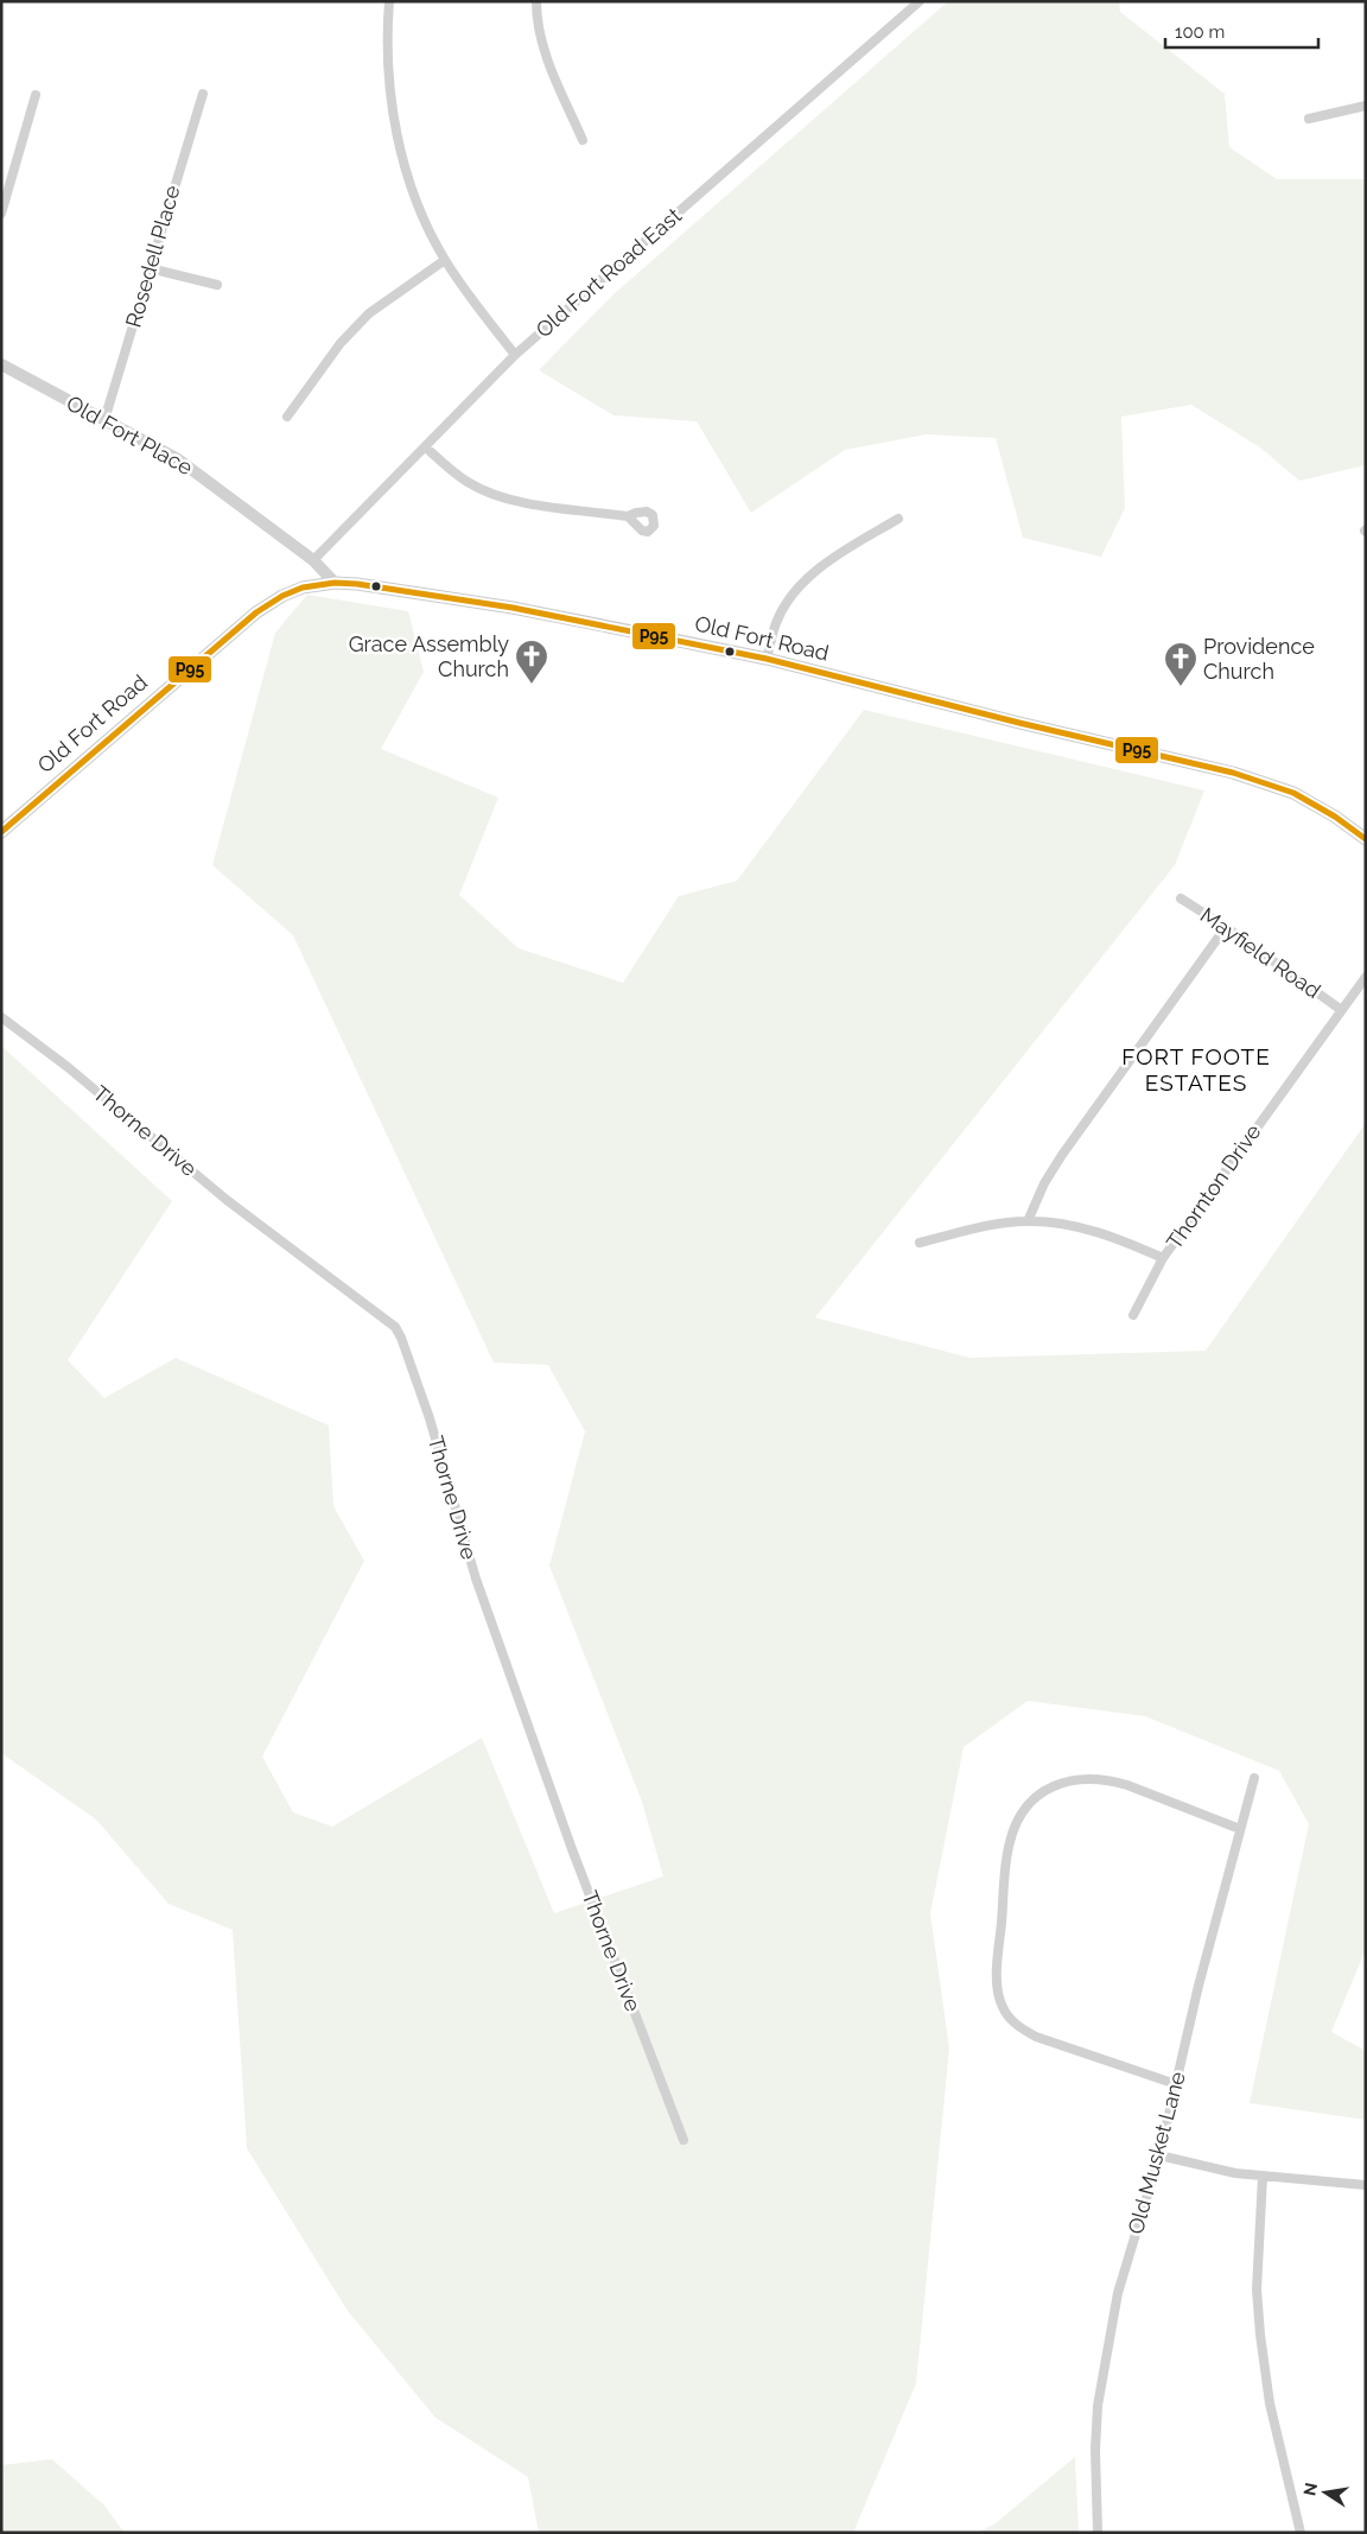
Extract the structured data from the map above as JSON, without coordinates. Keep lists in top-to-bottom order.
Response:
{
  "streets": {
    "main road": ["Old Fort Road"],
    "street": [
      "Rosedell Place",
      "Old Fort Road East",
      "Old Fort Place",
      "Mayfield Road",
      "Thorne Drive",
      "Thornton Drive",
      "Old Musket Lane"
    ]
  },
  "crossings": [
    ["Rosedell Place", "Old Fort Place"],
    ["Old Fort Road East", "Old Fort Place"],
    ["Old Fort Place", "Old Fort Road"],
    ["Mayfield Road", "Thornton Drive"]
  ],
  "districts": ["FORT FOOTE ESTATES"],
  "places": {
    "church": ["Grace Assembly Church", "Providence Church"]
  },
  "lines": ["transit line P95"],
  "scale_bar": "100 m",
  "north": "left"
}
